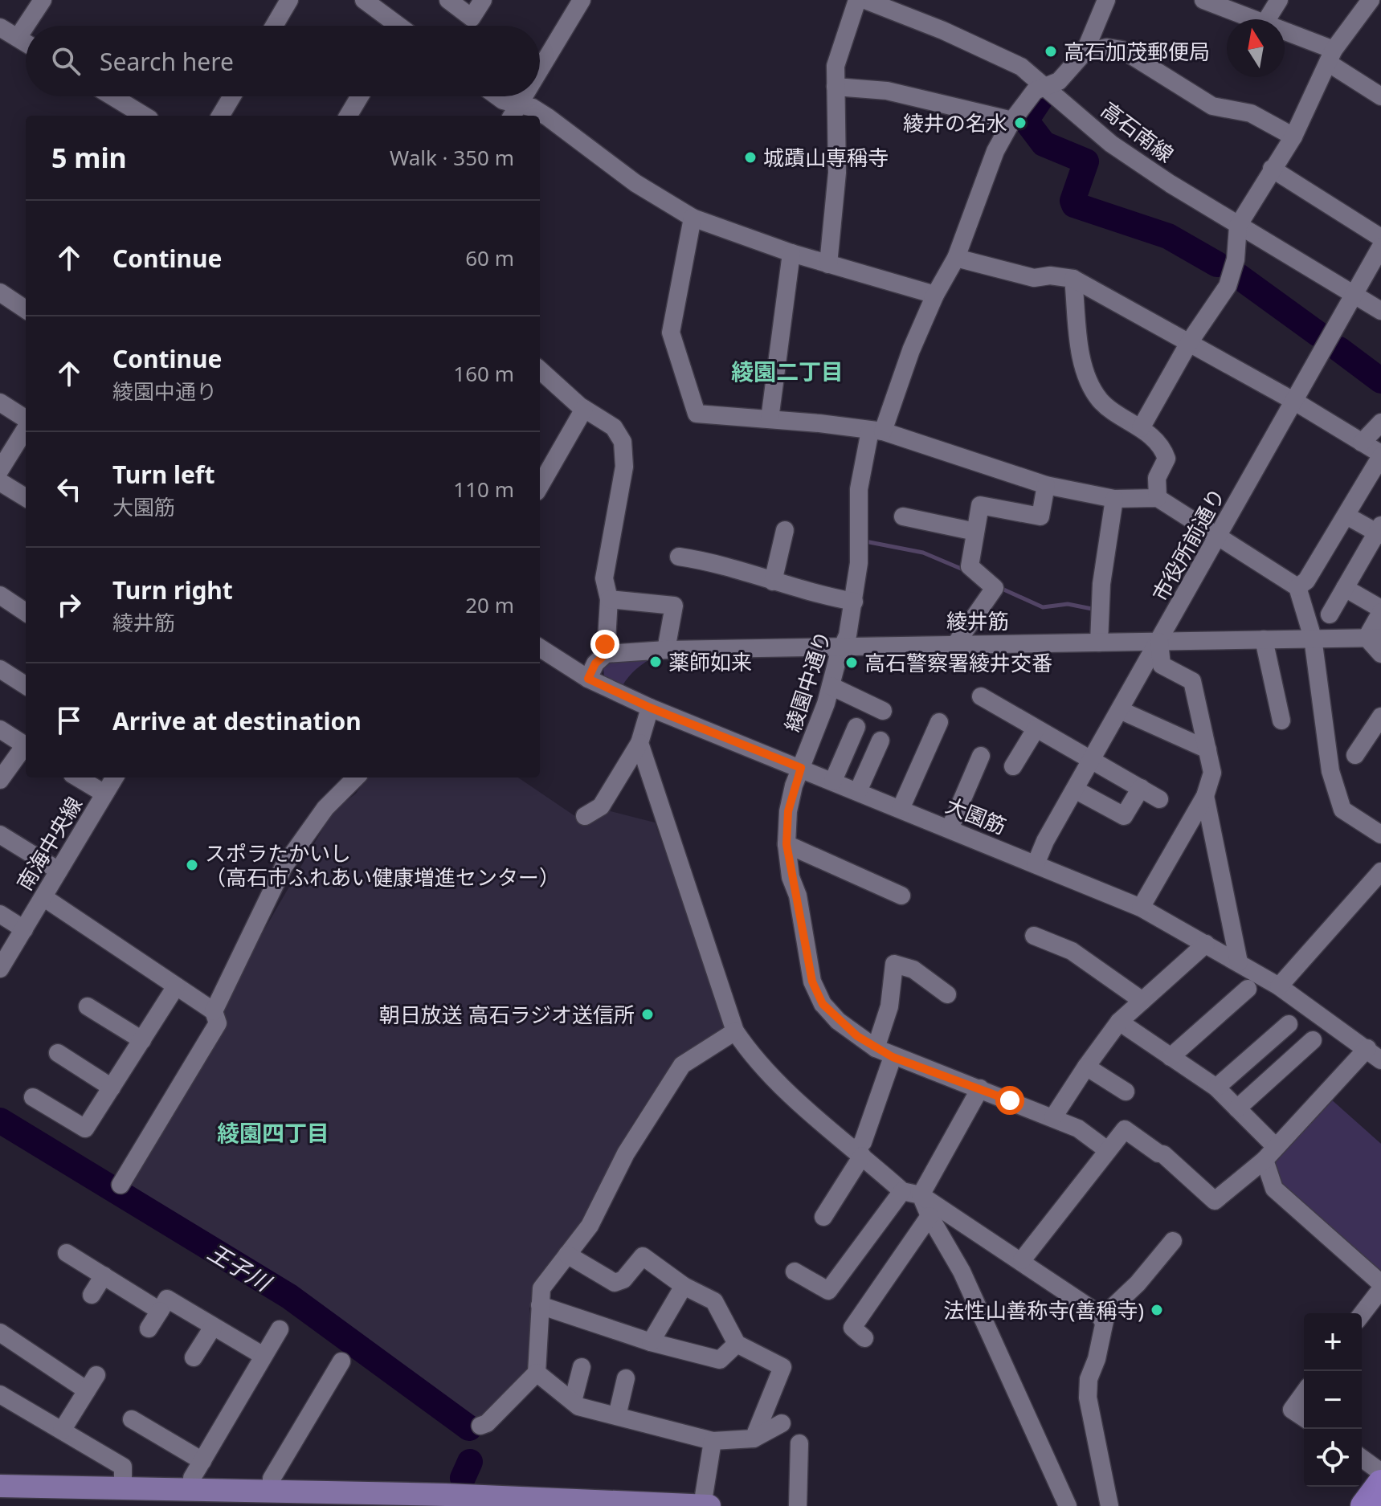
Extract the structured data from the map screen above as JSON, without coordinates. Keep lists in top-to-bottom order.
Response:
{
  "streets": {
    "street": [
      "高石南線",
      "市役所前通り",
      "綾井筋",
      "綾園中通り",
      "大園筋",
      "南海中央線"
    ]
  },
  "crossings": [
    ["高石南線", "市役所前通り"],
    ["高石南線", "綾園中通り"],
    ["市役所前通り", "綾井筋"],
    ["市役所前通り", "大園筋"],
    ["綾井筋", "綾園中通り"],
    ["綾園中通り", "大園筋"]
  ],
  "districts": ["綾園二丁目", "綾園四丁目"],
  "water": ["王子川"],
  "places": [
    "高石加茂郵便局",
    "綾井の名水",
    "城蹟山専稱寺",
    "薬師如来",
    "高石警察署綾井交番",
    "スポラたかいし （高石市ふれあい健康増進センター）",
    "朝日放送 高石ラジオ送信所",
    "法性山善称寺(善稱寺)"
  ],
  "north": "top",
  "page": {
    "search": "Search here",
    "heading": ["5 min", "Walk · 350 m"],
    "list": [
      ["Continue", "60 m"],
      ["Continue", "綾園中通り", "160 m"],
      ["Turn left", "大園筋", "110 m"],
      ["Turn right", "綾井筋", "20 m"],
      "Arrive at destination"
    ],
    "map_buttons": ["+", "−"]
  }
}
